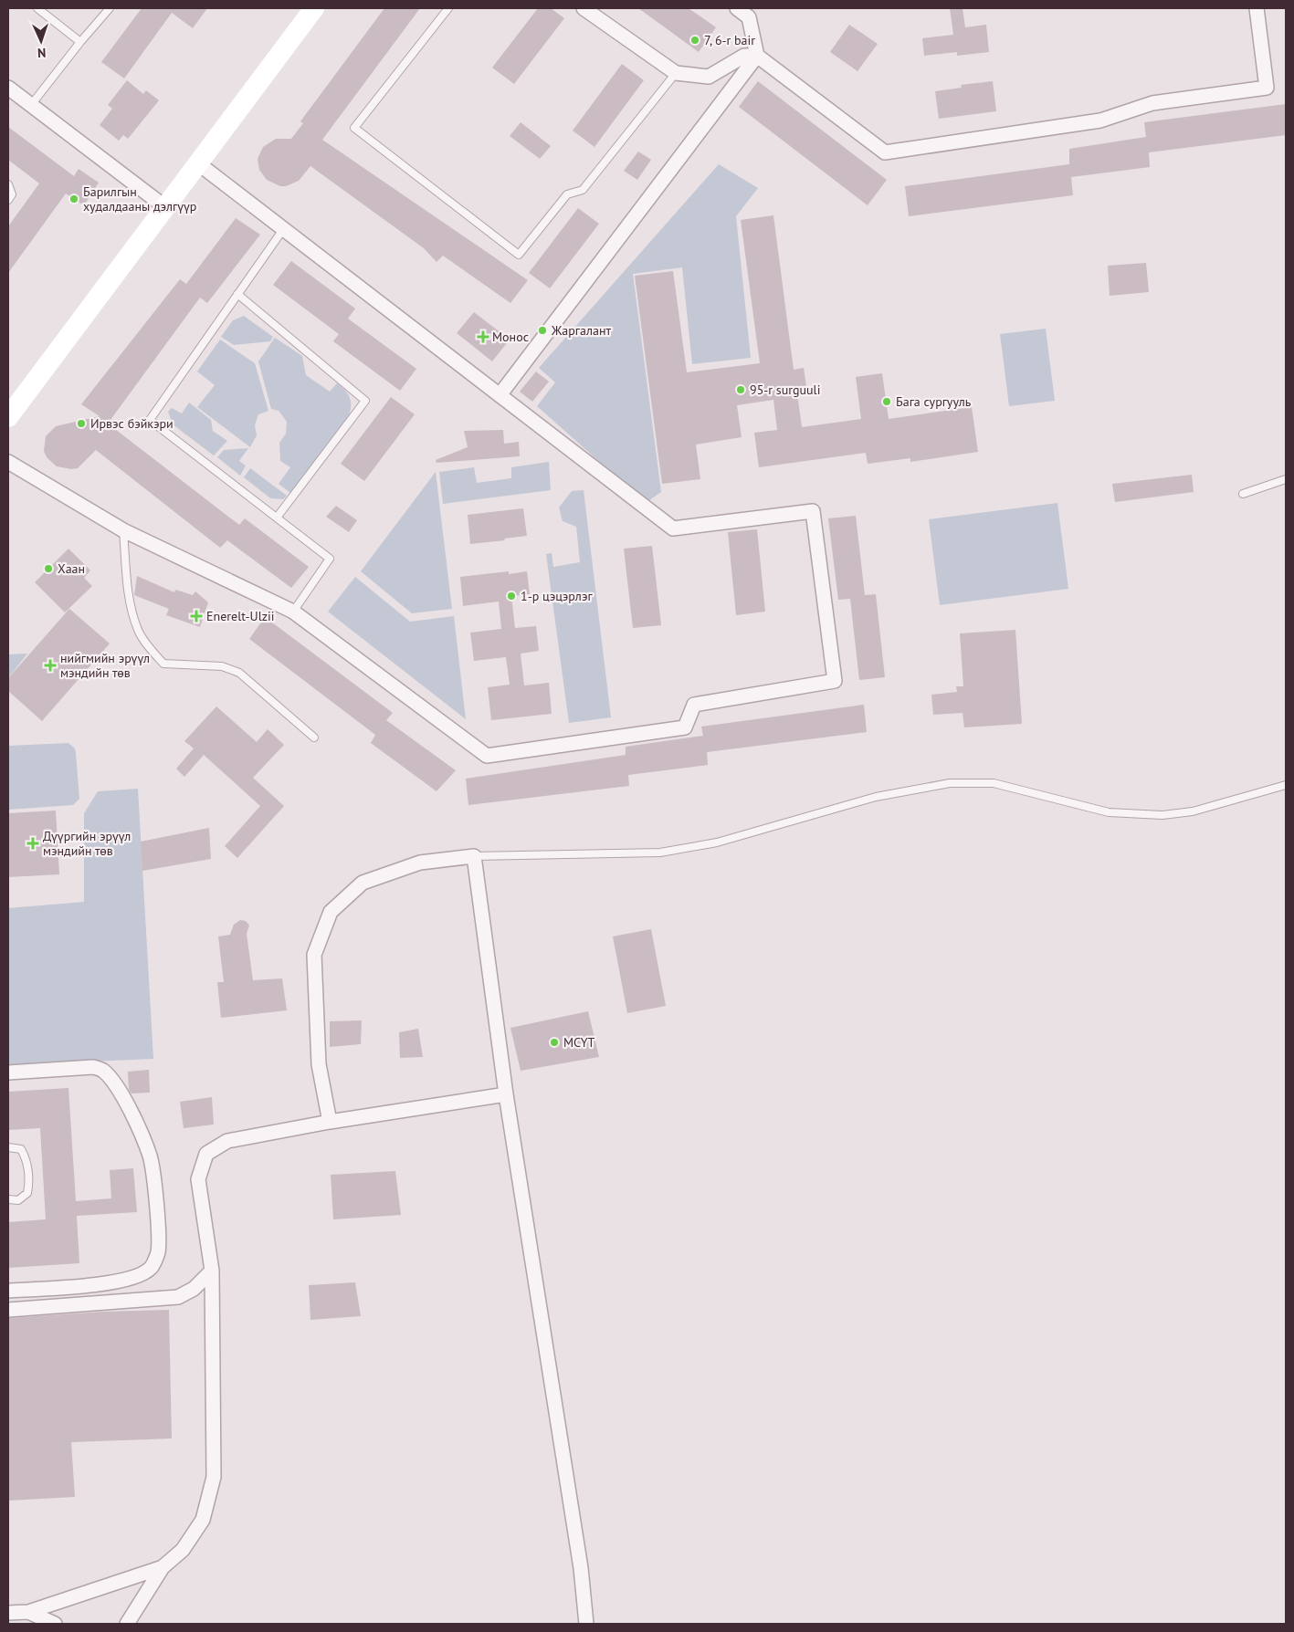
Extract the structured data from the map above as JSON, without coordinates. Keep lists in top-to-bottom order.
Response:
{
  "places": {
    "other": [
      "7, 6-r bair",
      "Барилгын худалдааны дэлгүүр",
      "Жаргалант",
      "95-r surguuli",
      "Бага сургууль",
      "Ирвэс бэйкэри",
      "Хаан",
      "1-р цэцэрлэг",
      "МСҮТ"
    ],
    "health": [
      "Монос",
      "Enerelt-Ulzii",
      "нийгмийн эрүүл мэндийн төв",
      "Дүүргийн эрүүл мэндийн төв"
    ]
  },
  "north": "bottom"
}
